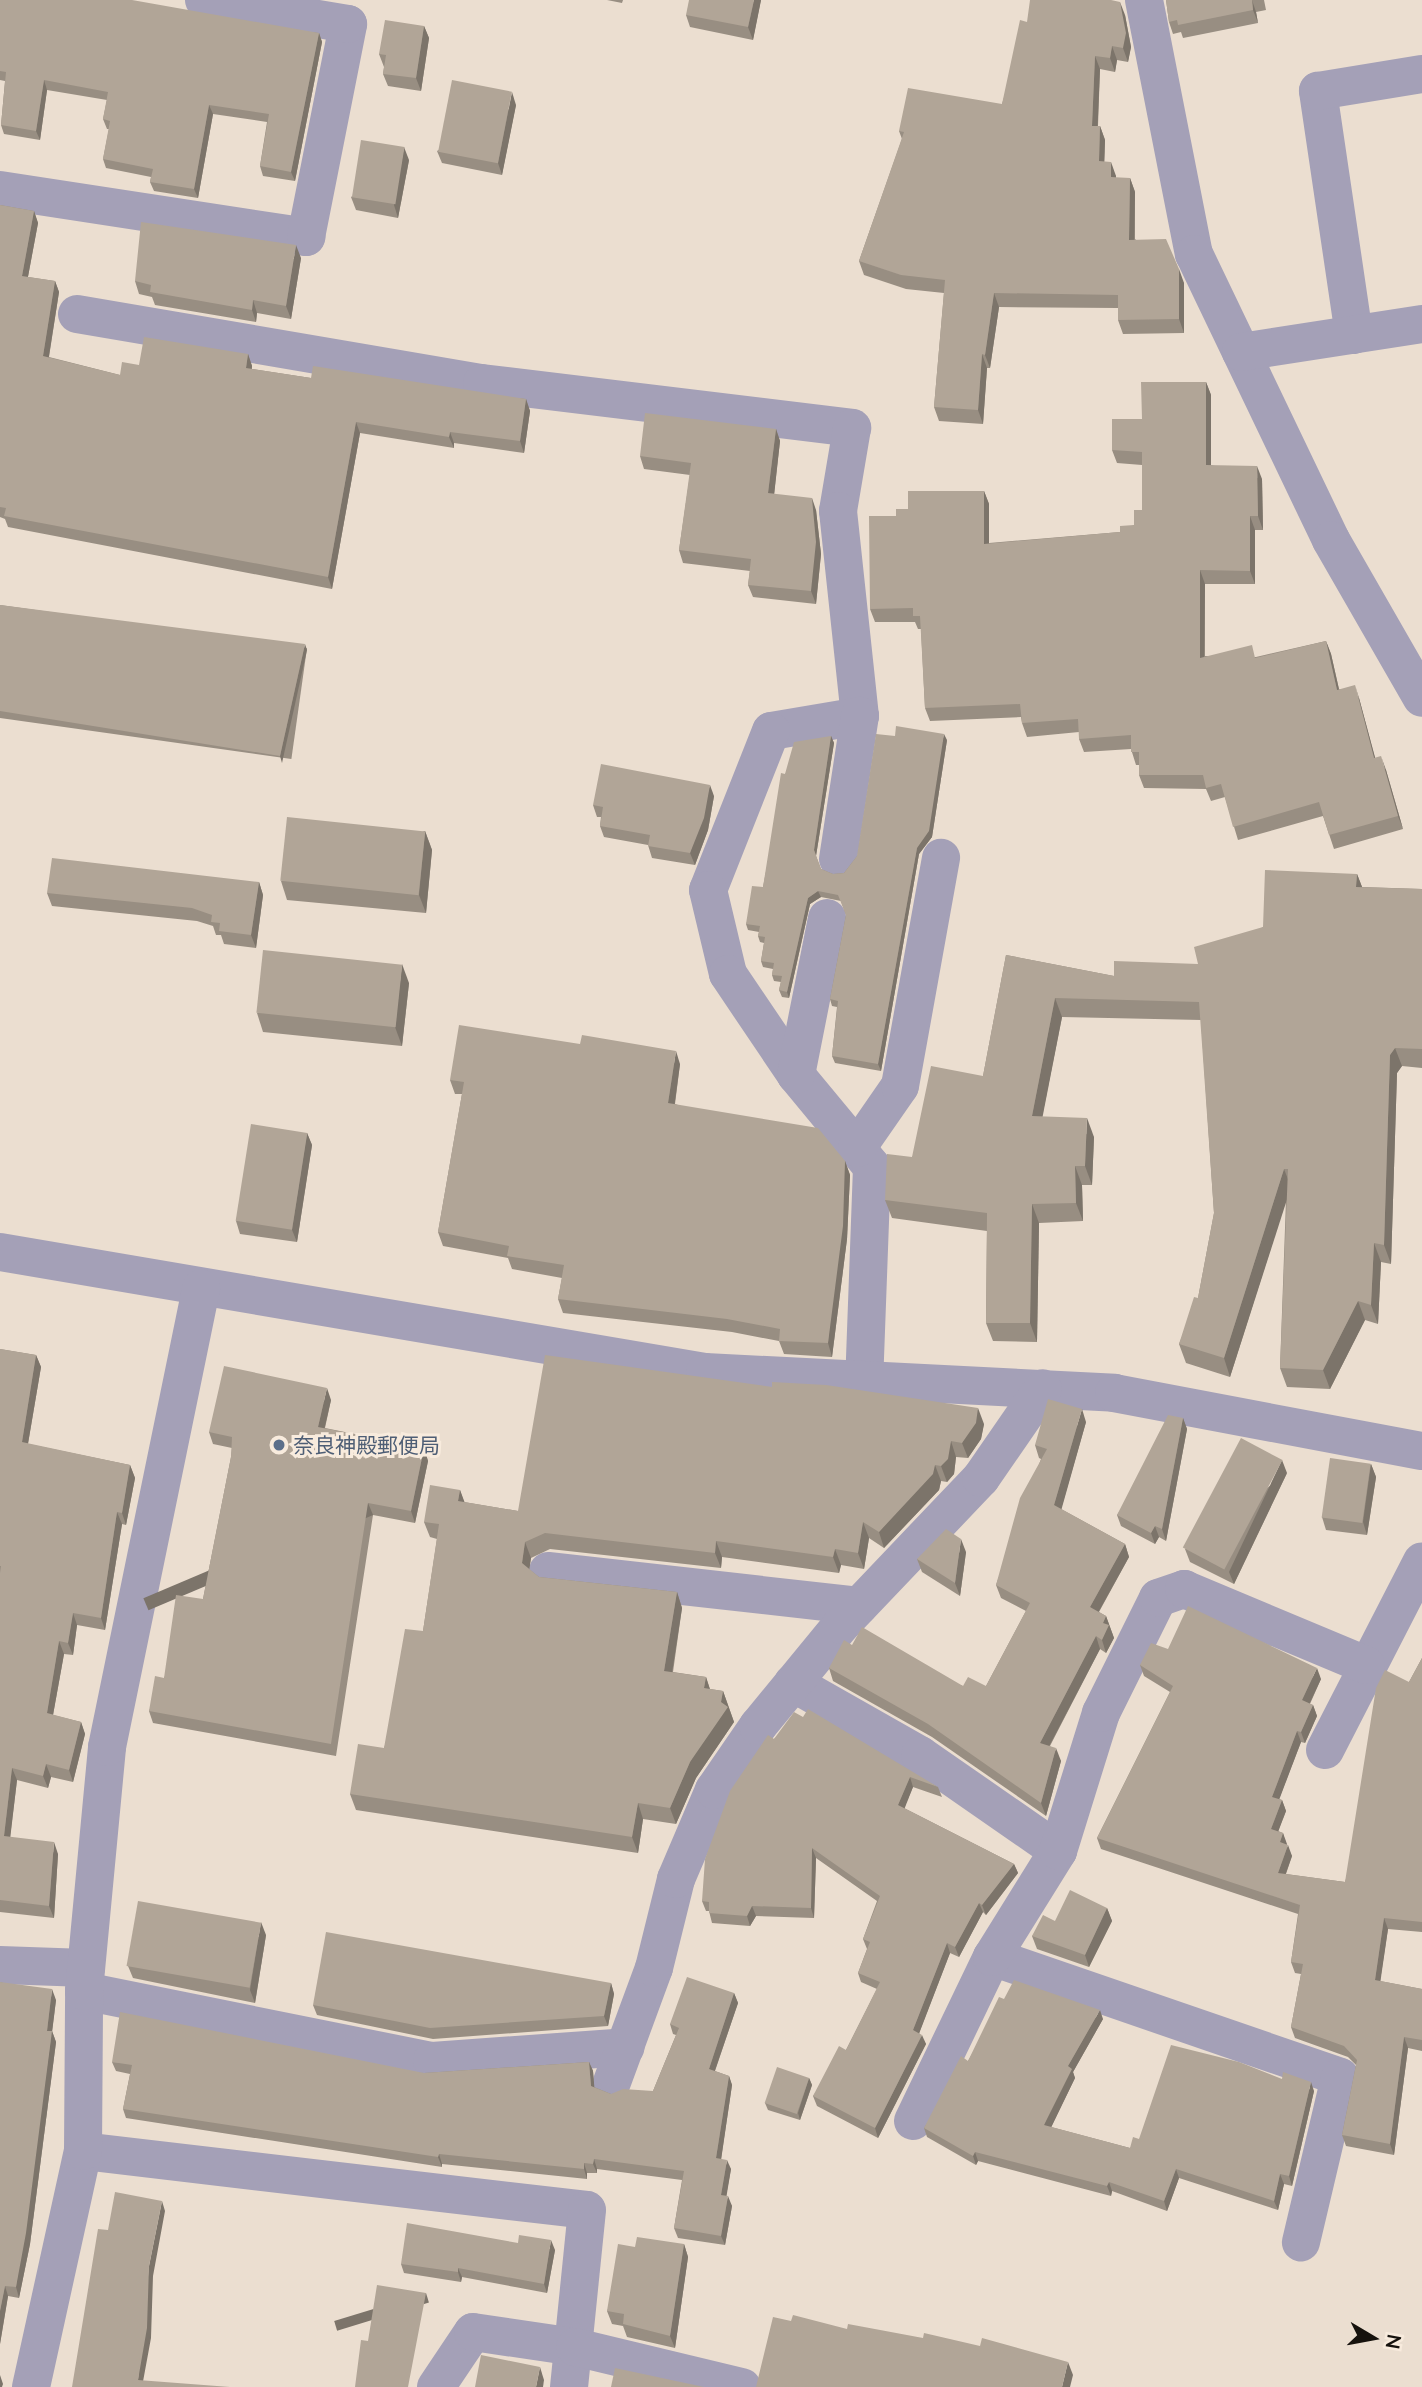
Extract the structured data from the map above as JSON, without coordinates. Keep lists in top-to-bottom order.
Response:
{
  "places": ["奈良神殿郵便局"],
  "north": "right"
}
